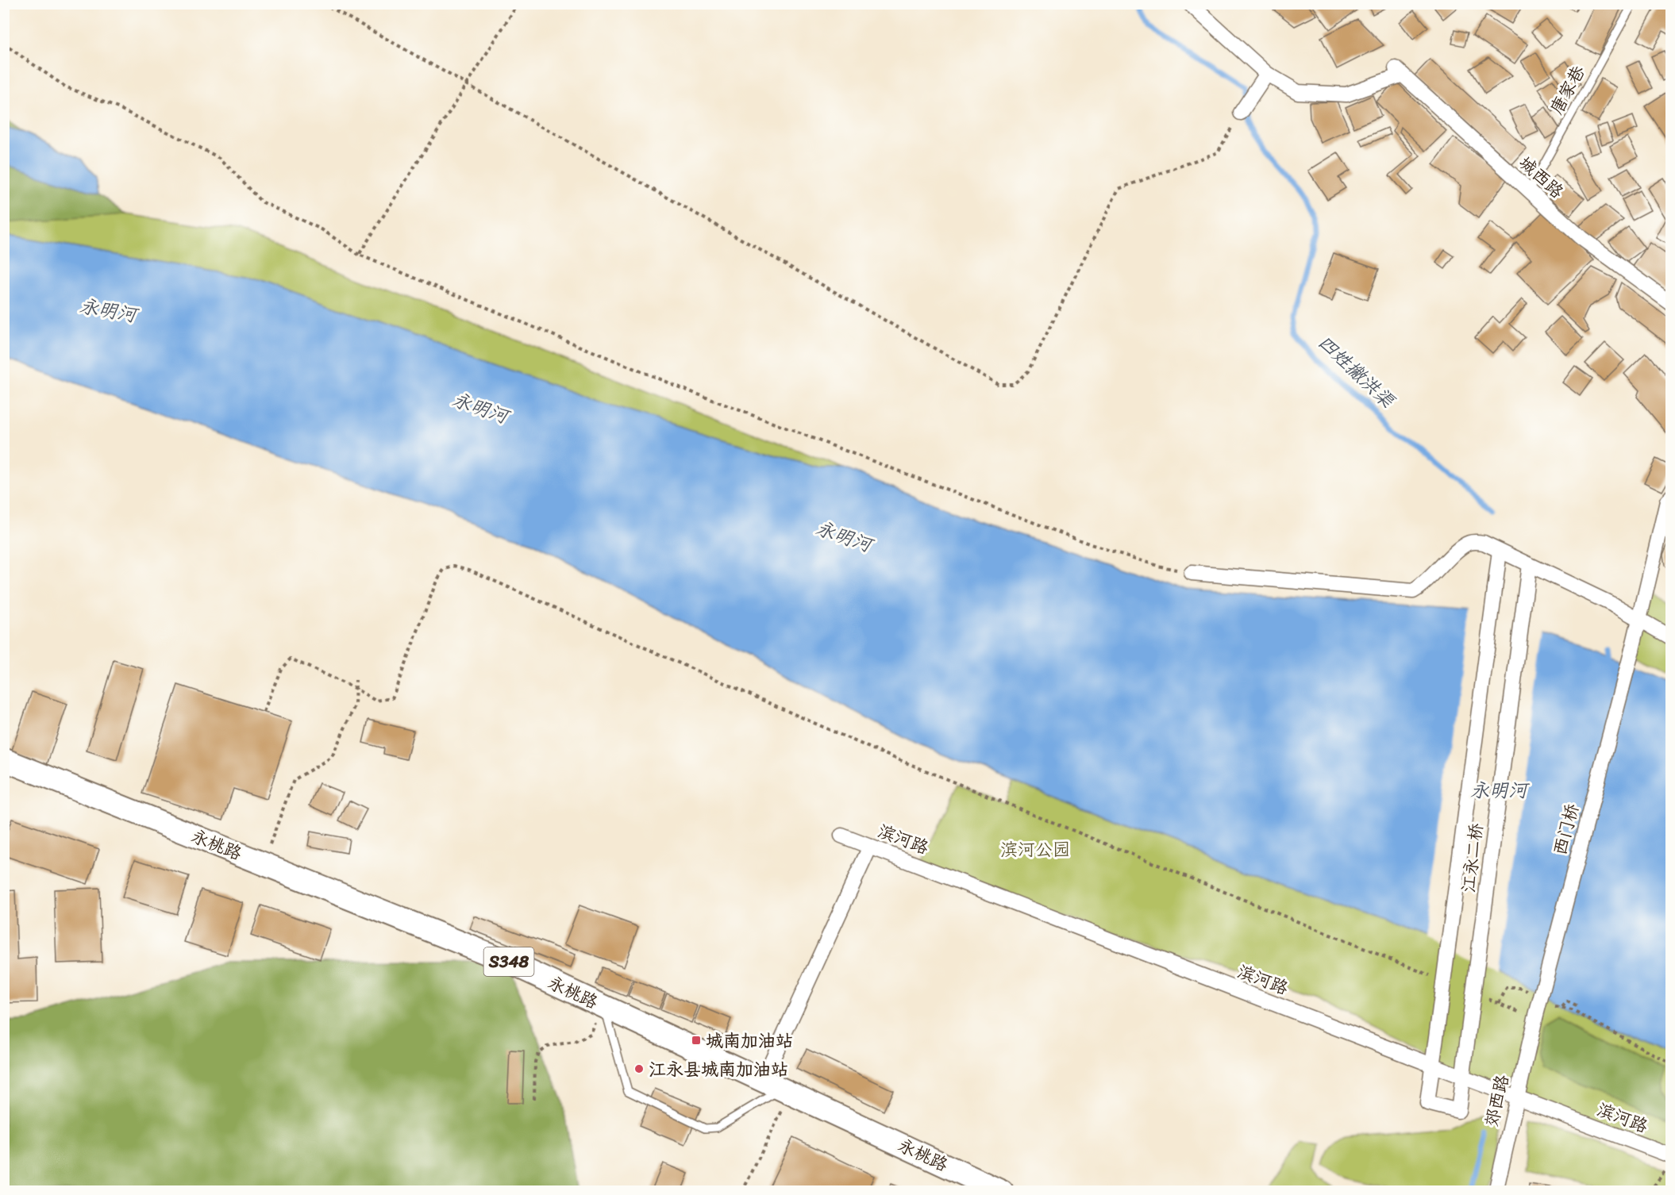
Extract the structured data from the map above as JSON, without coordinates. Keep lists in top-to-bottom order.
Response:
{
  "streets": {
    "main road": ["永桃路", "S348"],
    "street": [
      "城西路",
      "西门桥",
      "滨河路",
      "江永二桥",
      "郊西路"
    ],
    "lane": ["唐家巷"]
  },
  "crossings": [
    ["唐家巷", "城西路"],
    ["西门桥", "郊西路"],
    ["滨河路", "江永二桥"],
    ["滨河路", "郊西路"]
  ],
  "water": ["永明河", "四姓撇洪渠"],
  "parks": ["滨河公园"],
  "places": {
    "transit": ["城南加油站"],
    "other": ["江永县城南加油站"]
  }
}
